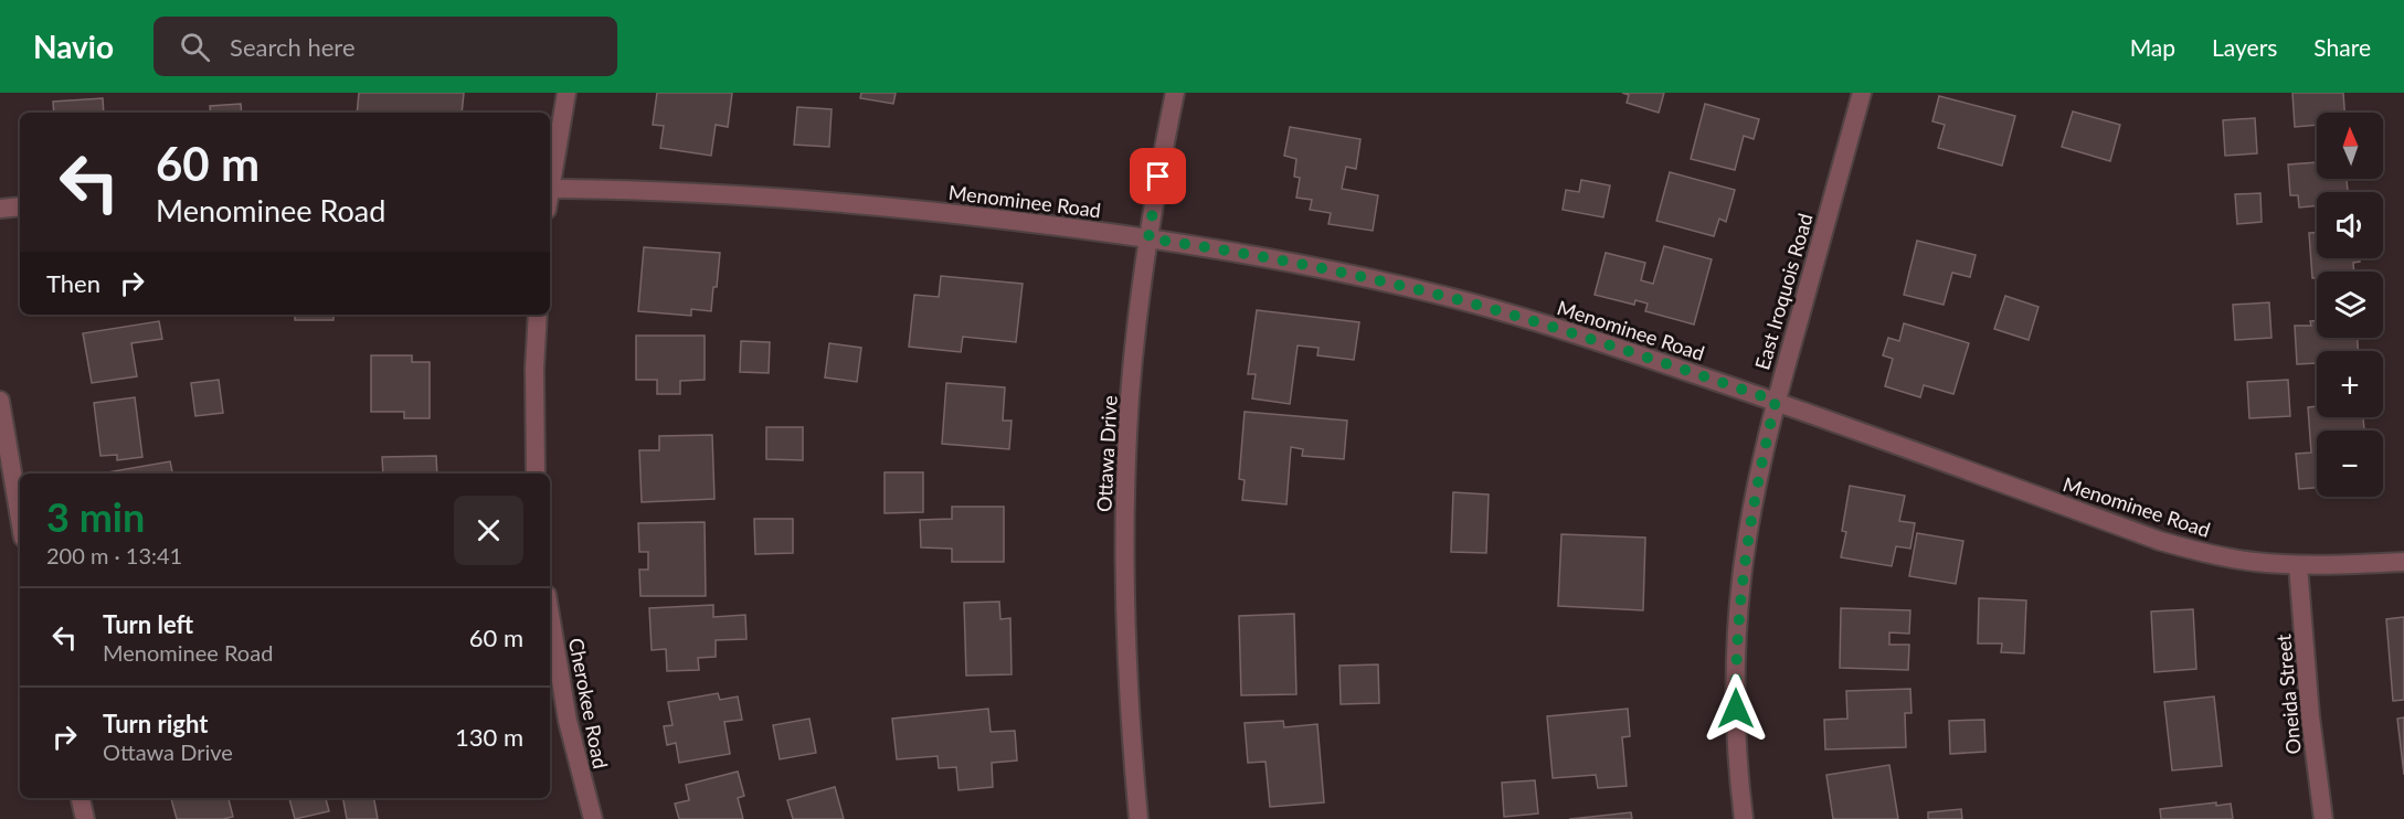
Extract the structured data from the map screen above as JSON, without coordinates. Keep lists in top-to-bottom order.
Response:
{
  "streets": {
    "street": [
      "Menominee Road",
      "East Iroquois Road",
      "Ottawa Drive",
      "Oneida Street",
      "Cherokee Road"
    ]
  },
  "crossings": [
    ["Menominee Road", "East Iroquois Road"],
    ["Menominee Road", "Ottawa Drive"],
    ["Menominee Road", "Oneida Street"]
  ],
  "north": "top",
  "page": {
    "header": "Navio",
    "search": "Search here",
    "nav": ["Map", "Layers", "Share"],
    "map_buttons": ["+", "−"],
    "turn": ["60 m", "Menominee Road"],
    "then": "Then",
    "heading": ["3 min", "200 m · 13:41"],
    "list": [
      {
        "name": "Turn left",
        "note": "Menominee Road",
        "value": "60 m"
      },
      {
        "name": "Turn right",
        "note": "Ottawa Drive",
        "value": "130 m"
      }
    ]
  }
}
